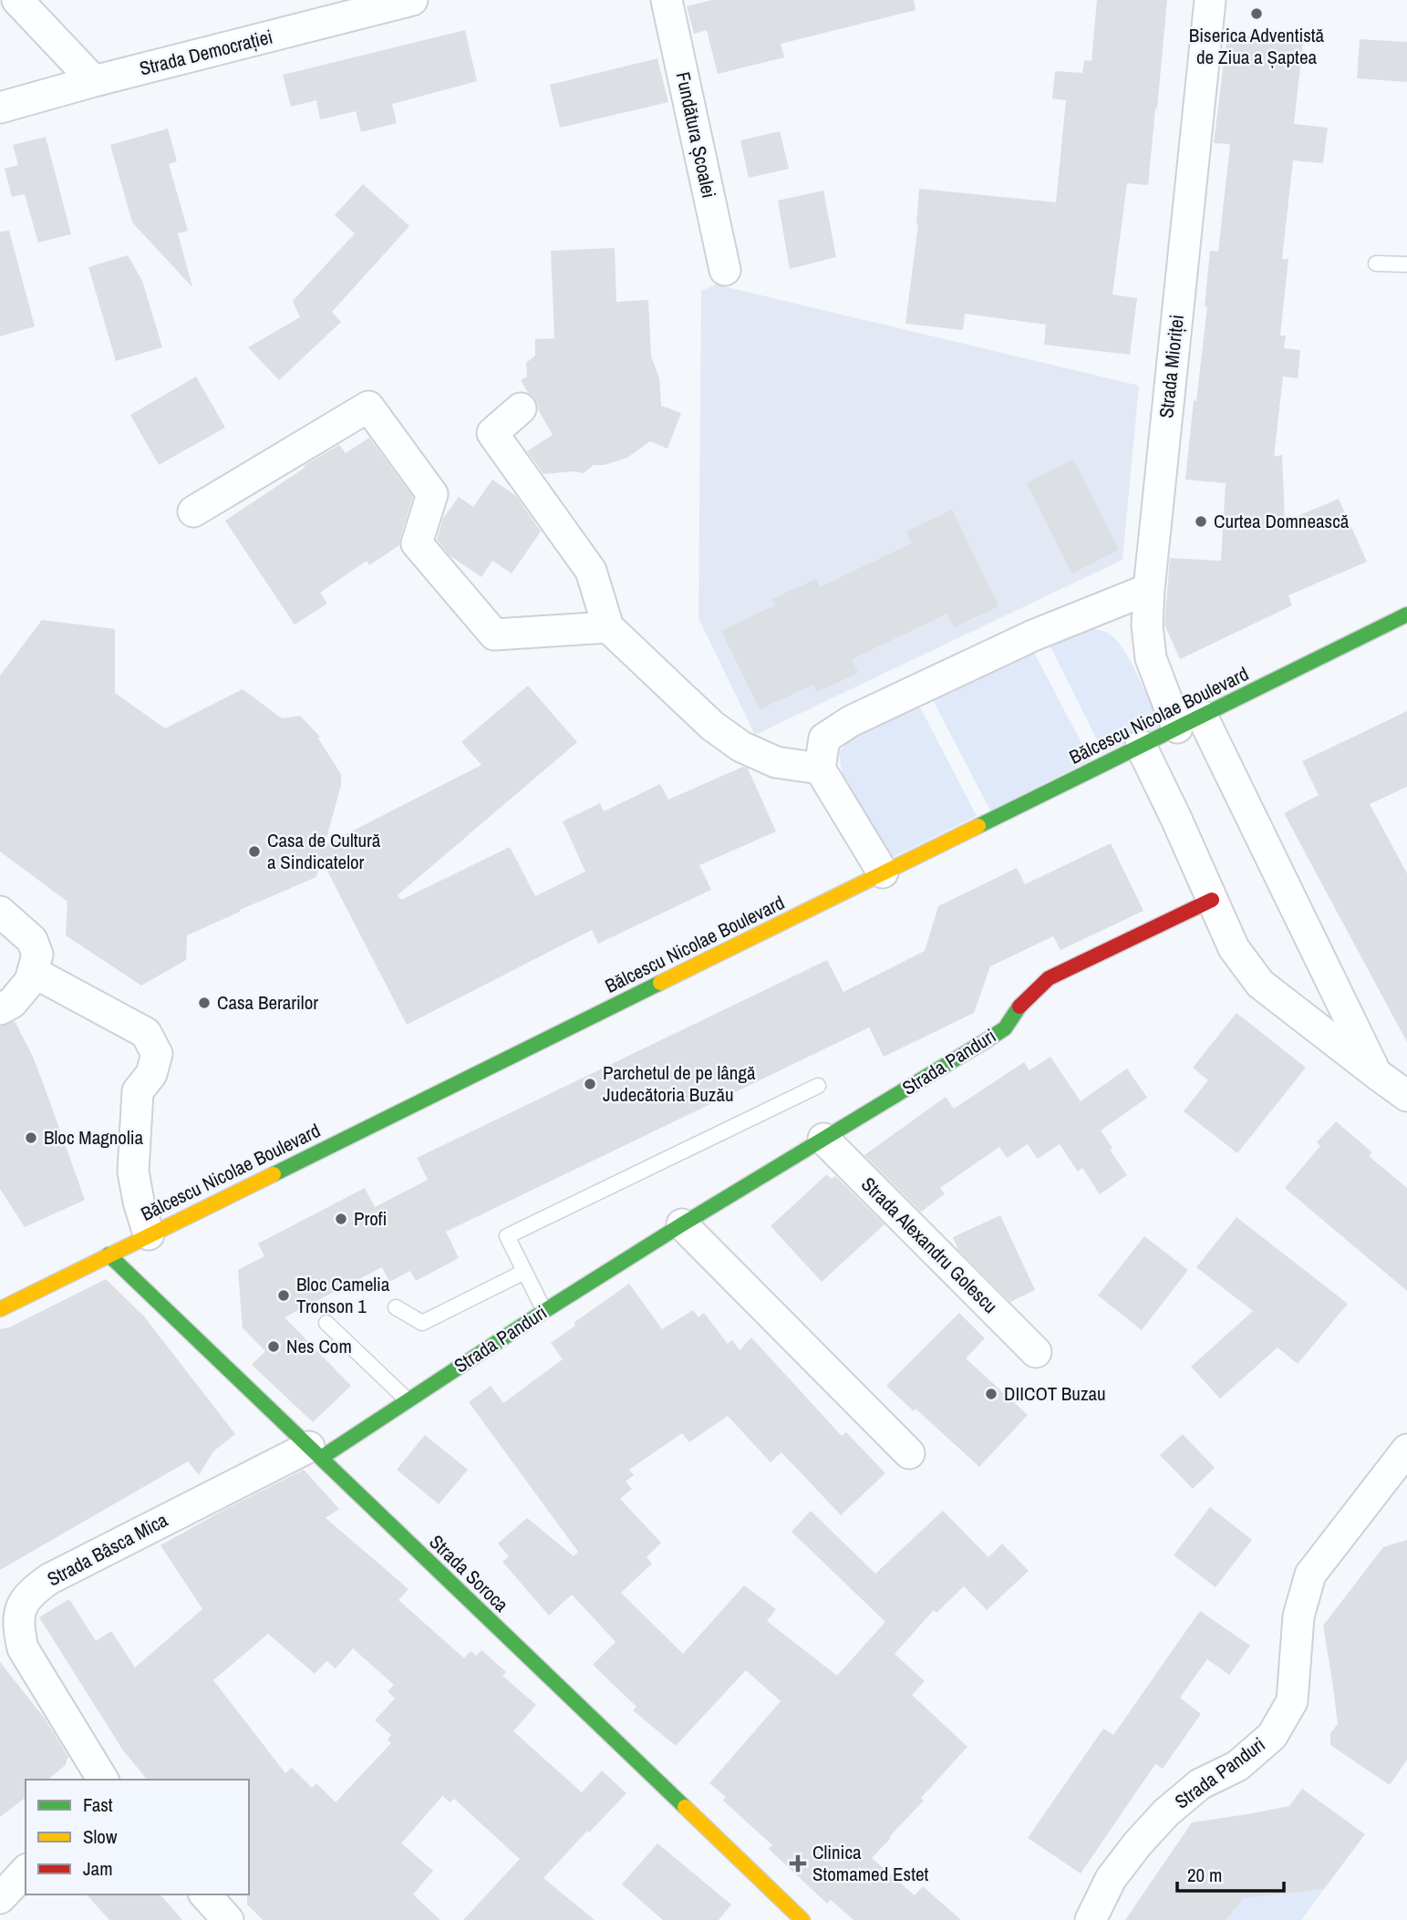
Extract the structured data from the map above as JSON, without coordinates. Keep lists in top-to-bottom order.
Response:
{
  "streets": {
    "street": [
      "Strada Democrației",
      "Fundătura Școalei",
      "Strada Mioriței",
      "Bălcescu Nicolae Boulevard",
      "Strada Panduri",
      "Strada Alexandru Golescu",
      "Strada Bâsca Mica",
      "Strada Soroca"
    ]
  },
  "crossings": [
    ["Strada Mioriței", "Bălcescu Nicolae Boulevard"],
    ["Bălcescu Nicolae Boulevard", "Strada Soroca"],
    ["Strada Panduri", "Strada Alexandru Golescu"],
    ["Strada Panduri", "Strada Bâsca Mica"],
    ["Strada Panduri", "Strada Soroca"],
    ["Strada Bâsca Mica", "Strada Soroca"]
  ],
  "places": {
    "other": [
      "Biserica Adventistă de Ziua a Șaptea",
      "Curtea Domnească",
      "Casa de Cultură a Sindicatelor",
      "Casa Berarilor",
      "Parchetul de pe lângă Judecătoria Buzău",
      "Bloc Magnolia",
      "Profi",
      "Bloc Camelia Tronson 1",
      "Nes Com",
      "DIICOT Buzau"
    ],
    "health": ["Clinica Stomamed Estet"]
  },
  "legend": ["Fast", "Slow", "Jam"],
  "scale_bar": "20 m"
}
